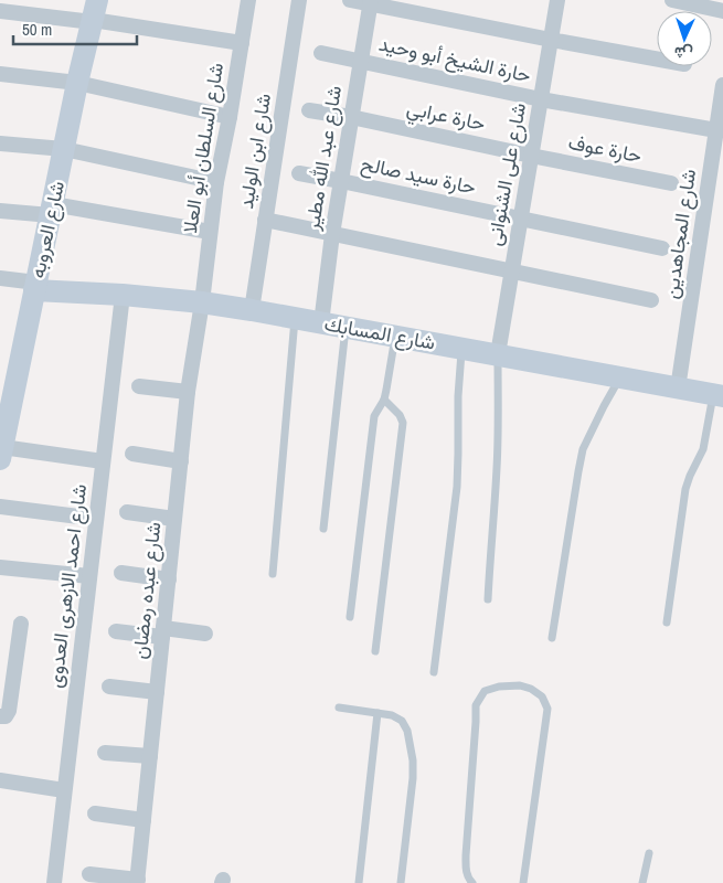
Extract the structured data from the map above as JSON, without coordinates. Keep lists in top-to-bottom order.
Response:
{
  "streets": {
    "street": [
      "حارة الشيخ أبو وحيد",
      "حارة عرابي",
      "شارع السلطان أبو العلا",
      "حارة عوف",
      "شارع ابن الوليد",
      "شارع عبد الله مطير",
      "شارع على الشنوانى",
      "حارة سيد صالح",
      "شارع العروبه",
      "شارع المجاهدين",
      "شارع المسابك",
      "شارع احمد الازهرى العدوى",
      "شارع عبده رمضان"
    ]
  },
  "crossings": [
    ["حارة الشيخ أبو وحيد", "شارع عبد الله مطير"],
    ["حارة الشيخ أبو وحيد", "شارع على الشنوانى"],
    ["حارة الشيخ أبو وحيد", "شارع المجاهدين"],
    ["حارة عرابي", "حارة عوف"],
    ["حارة عرابي", "شارع عبد الله مطير"],
    ["حارة عرابي", "شارع على الشنوانى"],
    ["شارع السلطان أبو العلا", "شارع المسابك"],
    ["شارع السلطان أبو العلا", "شارع عبده رمضان"],
    ["حارة عوف", "شارع على الشنوانى"],
    ["شارع ابن الوليد", "شارع المسابك"],
    ["شارع عبد الله مطير", "حارة سيد صالح"],
    ["شارع عبد الله مطير", "شارع المسابك"],
    ["شارع على الشنوانى", "حارة سيد صالح"],
    ["شارع على الشنوانى", "شارع المسابك"],
    ["شارع العروبه", "شارع المسابك"],
    ["شارع المجاهدين", "شارع المسابك"],
    ["شارع المسابك", "شارع احمد الازهرى العدوى"],
    ["شارع المسابك", "شارع عبده رمضان"]
  ],
  "scale_bar": "50 m",
  "north": "bottom"
}
